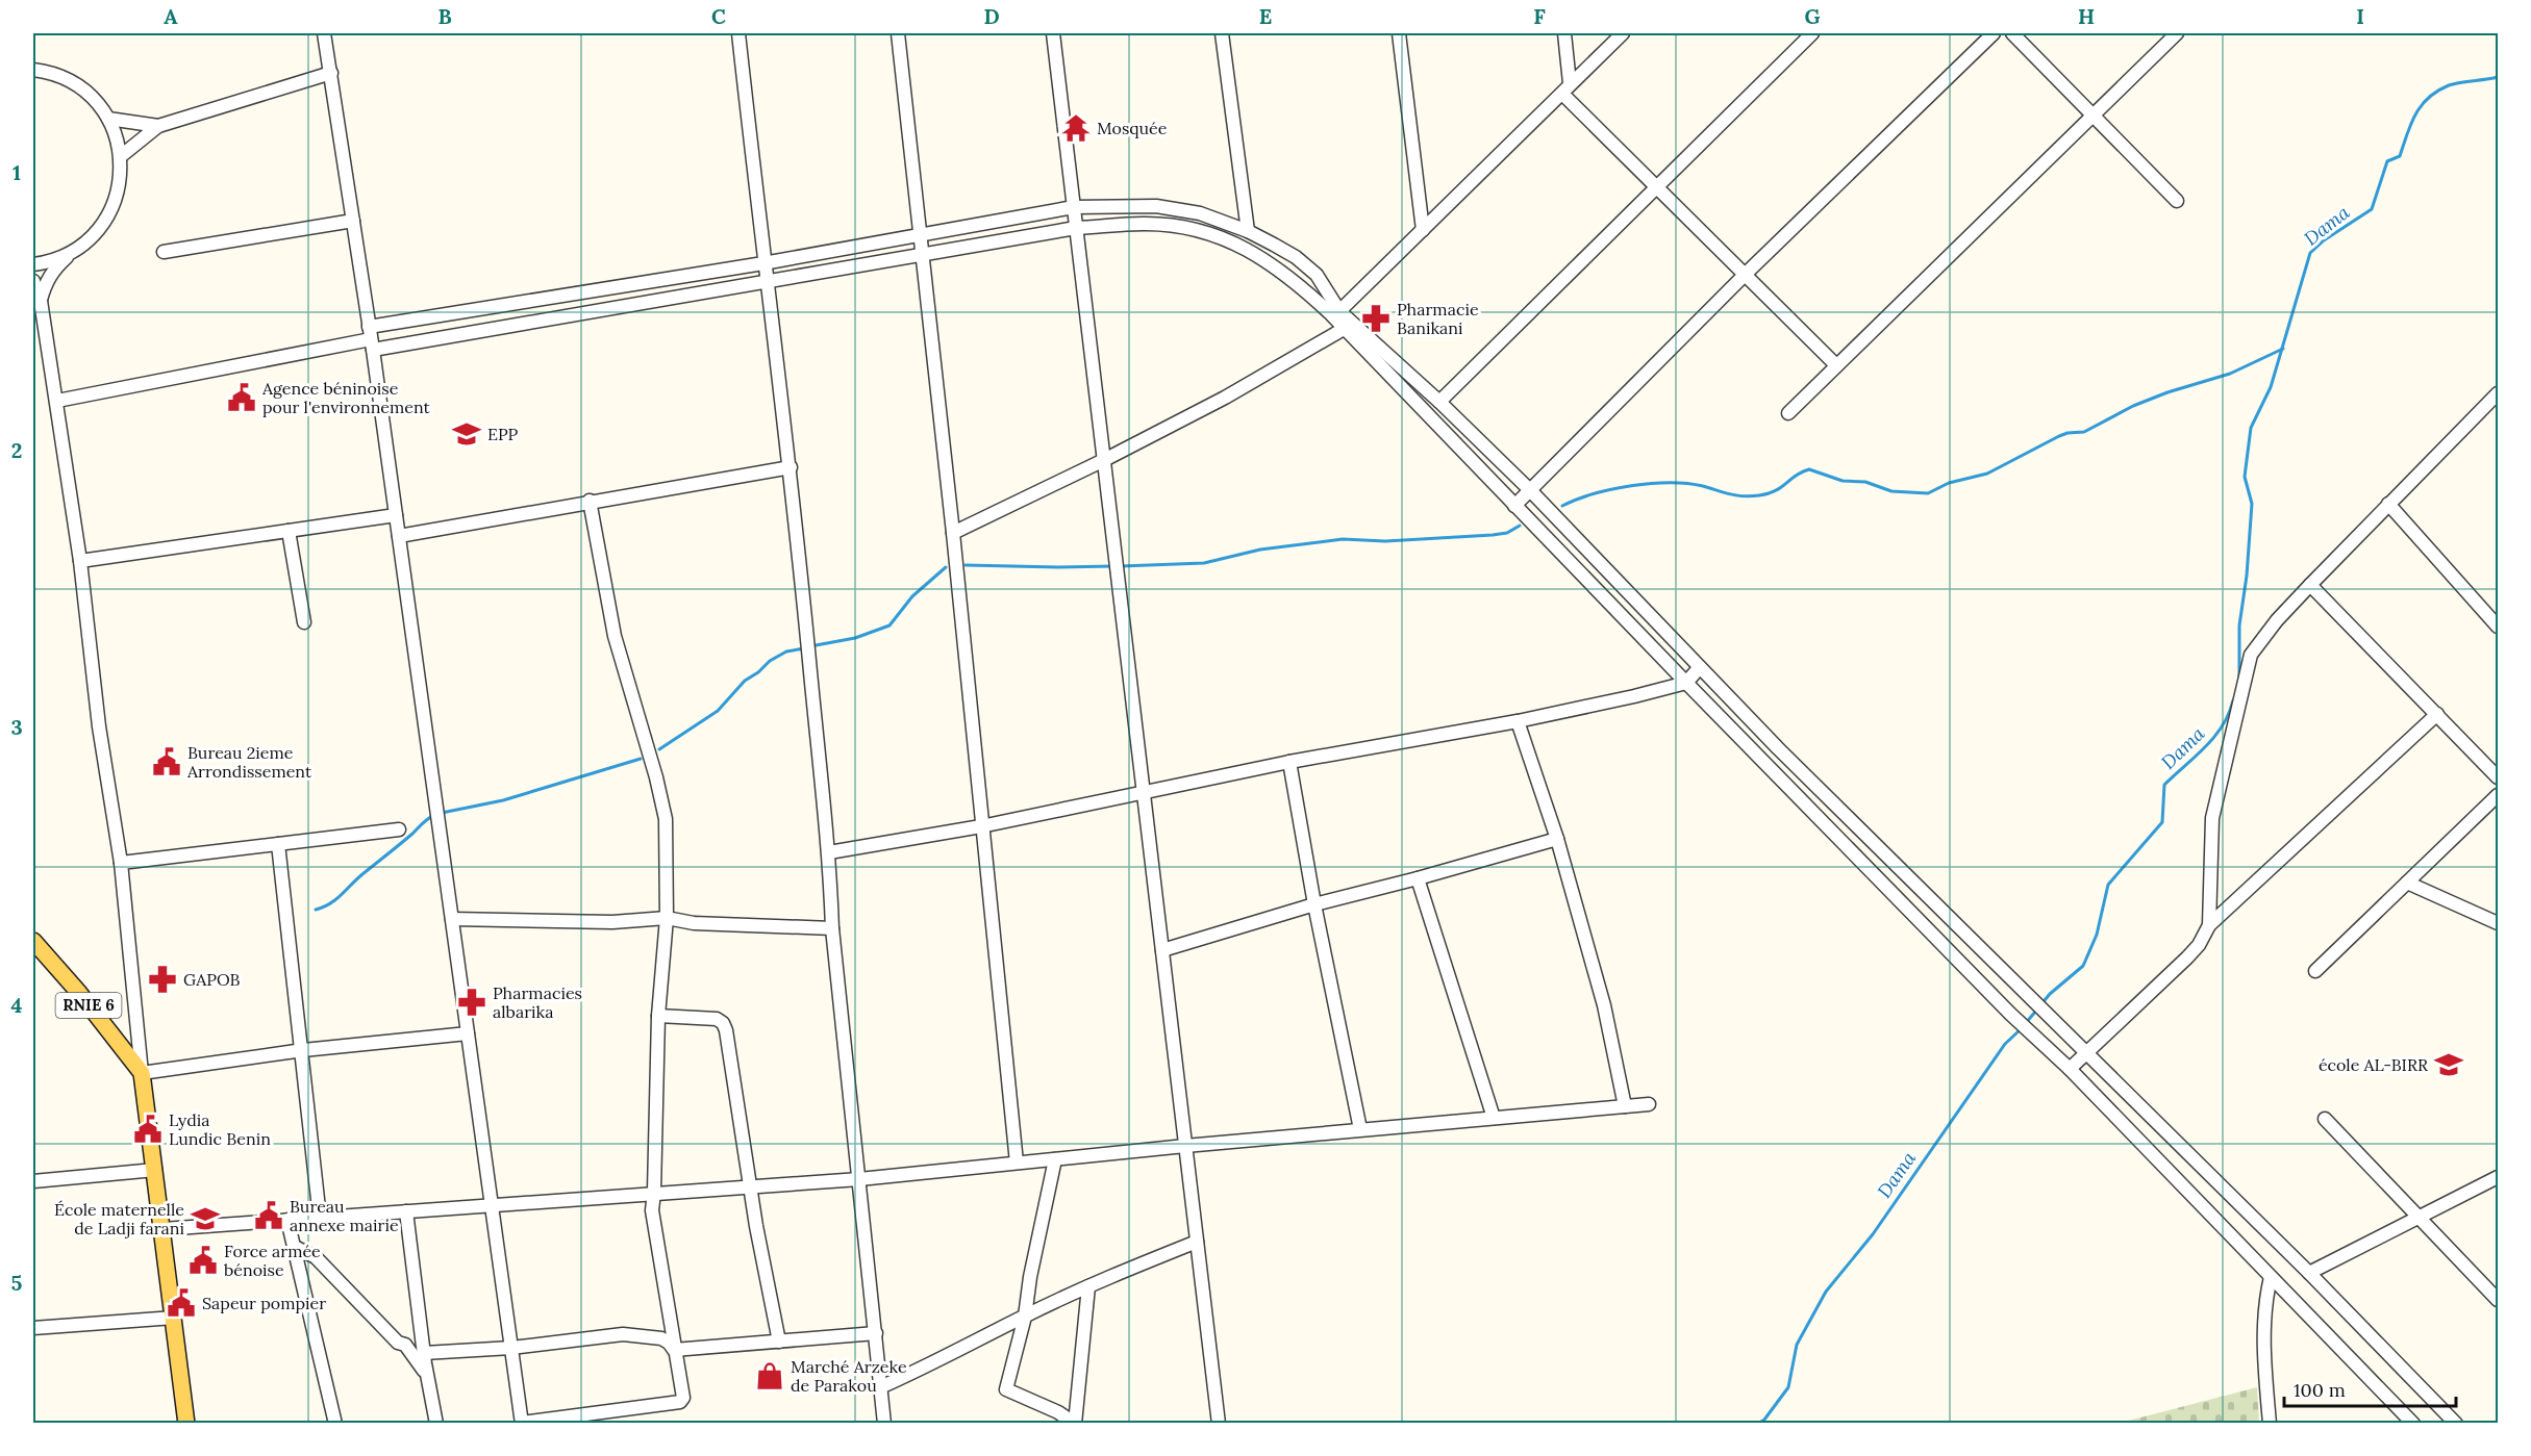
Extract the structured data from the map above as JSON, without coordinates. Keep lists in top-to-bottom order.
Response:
{
  "streets": {
    "main road": ["RNIE 6"]
  },
  "water": ["Dama"],
  "places": {
    "temple": ["Mosquée"],
    "pharmacy": ["Pharmacie Banikani", "GAPOB", "Pharmacies albarika"],
    "public building": [
      "Agence béninoise pour l'environnement",
      "Bureau 2ieme Arrondissement",
      "Lydia Lundic Benin",
      "Bureau annexe mairie",
      "Force armée bénoise",
      "Sapeur pompier"
    ],
    "school or university": ["EPP", "école AL-BIRR", "École maternelle de Ladji farani"],
    "shop": ["Marché Arzeke de Parakou"]
  },
  "scale_bar": "100 m",
  "grid": {
    "columns": [
      "A",
      "B",
      "C",
      "D",
      "E",
      "F",
      "G",
      "H",
      "I"
    ],
    "rows": [
      "1",
      "2",
      "3",
      "4",
      "5"
    ]
  }
}
